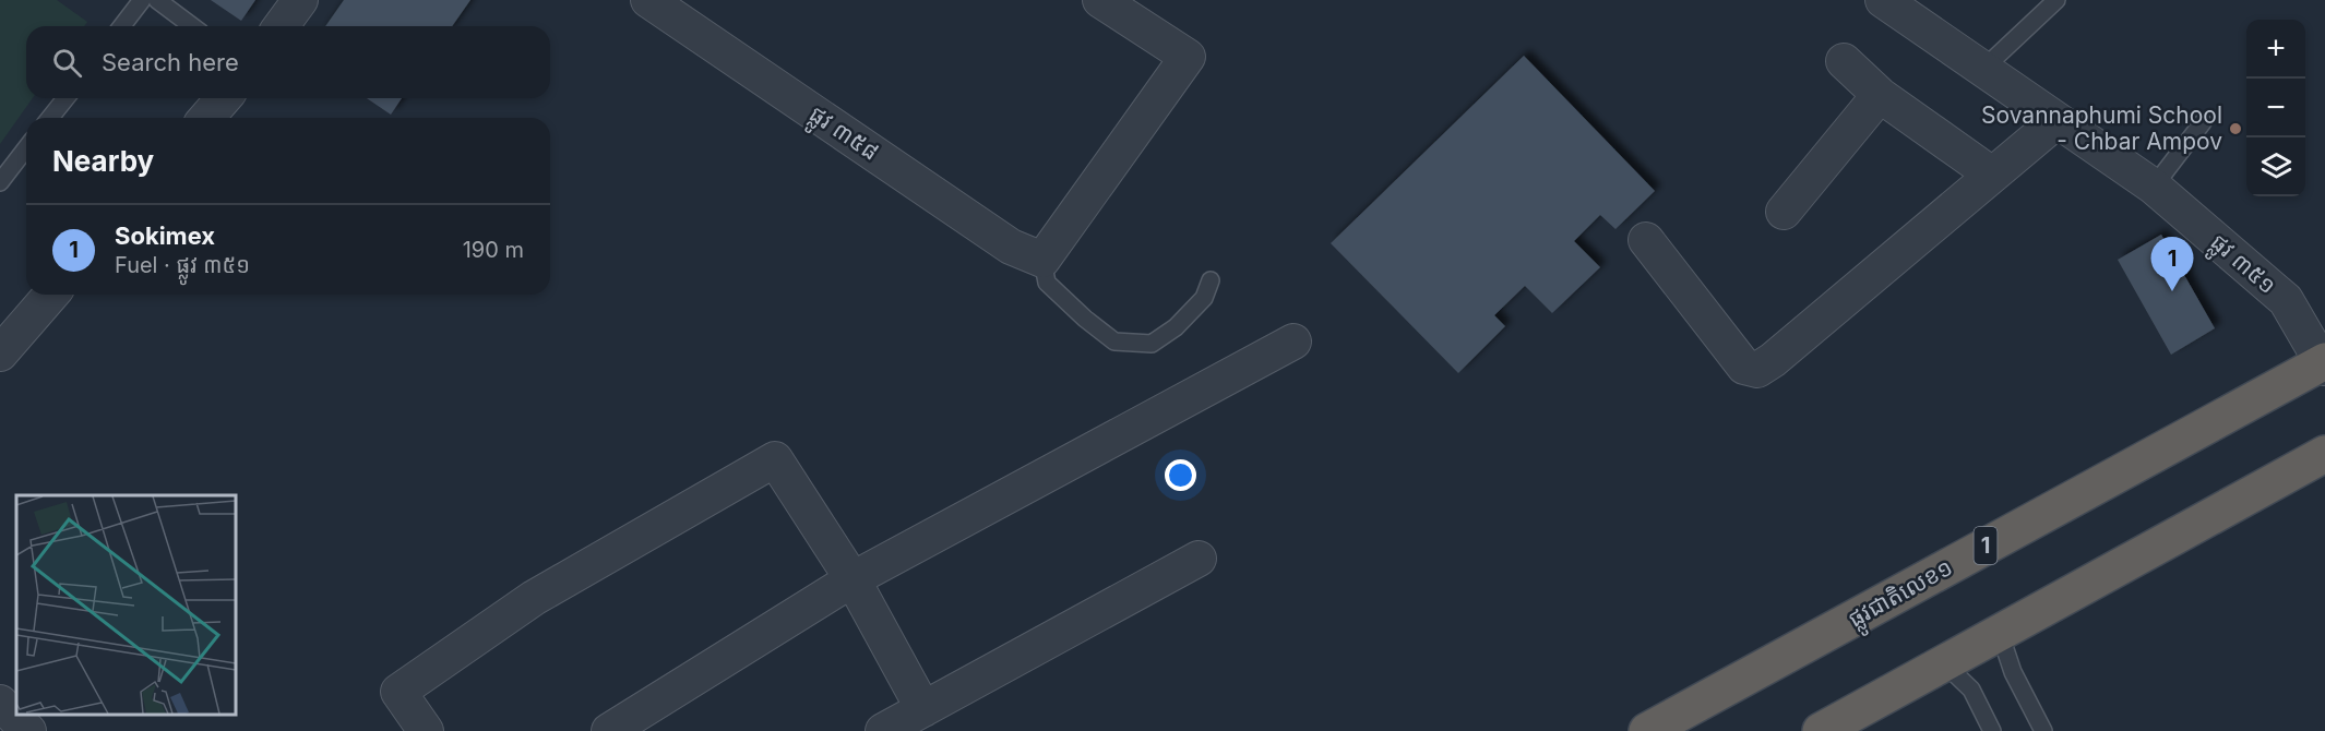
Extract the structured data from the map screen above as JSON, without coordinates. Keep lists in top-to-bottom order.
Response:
{
  "streets": {
    "highway": ["1", "ផ្លូវជាតិលេខ១"],
    "street": ["ផ្លូវ ៣៥៨", "ផ្លូវ ៣៥១"]
  },
  "crossings": [
    ["ផ្លូវ ៣៥១", "ផ្លូវជាតិលេខ១"]
  ],
  "places": ["Sovannaphumi School - Chbar Ampov"],
  "page": {
    "map_buttons": ["+", "−"],
    "search": "Search here",
    "heading": "Nearby",
    "list": [
      {
        "mark": "1",
        "name": "Sokimex",
        "note": "Fuel · ផ្លូវ ៣៥១",
        "value": "190 m"
      }
    ],
    "pins": "1"
  }
}
